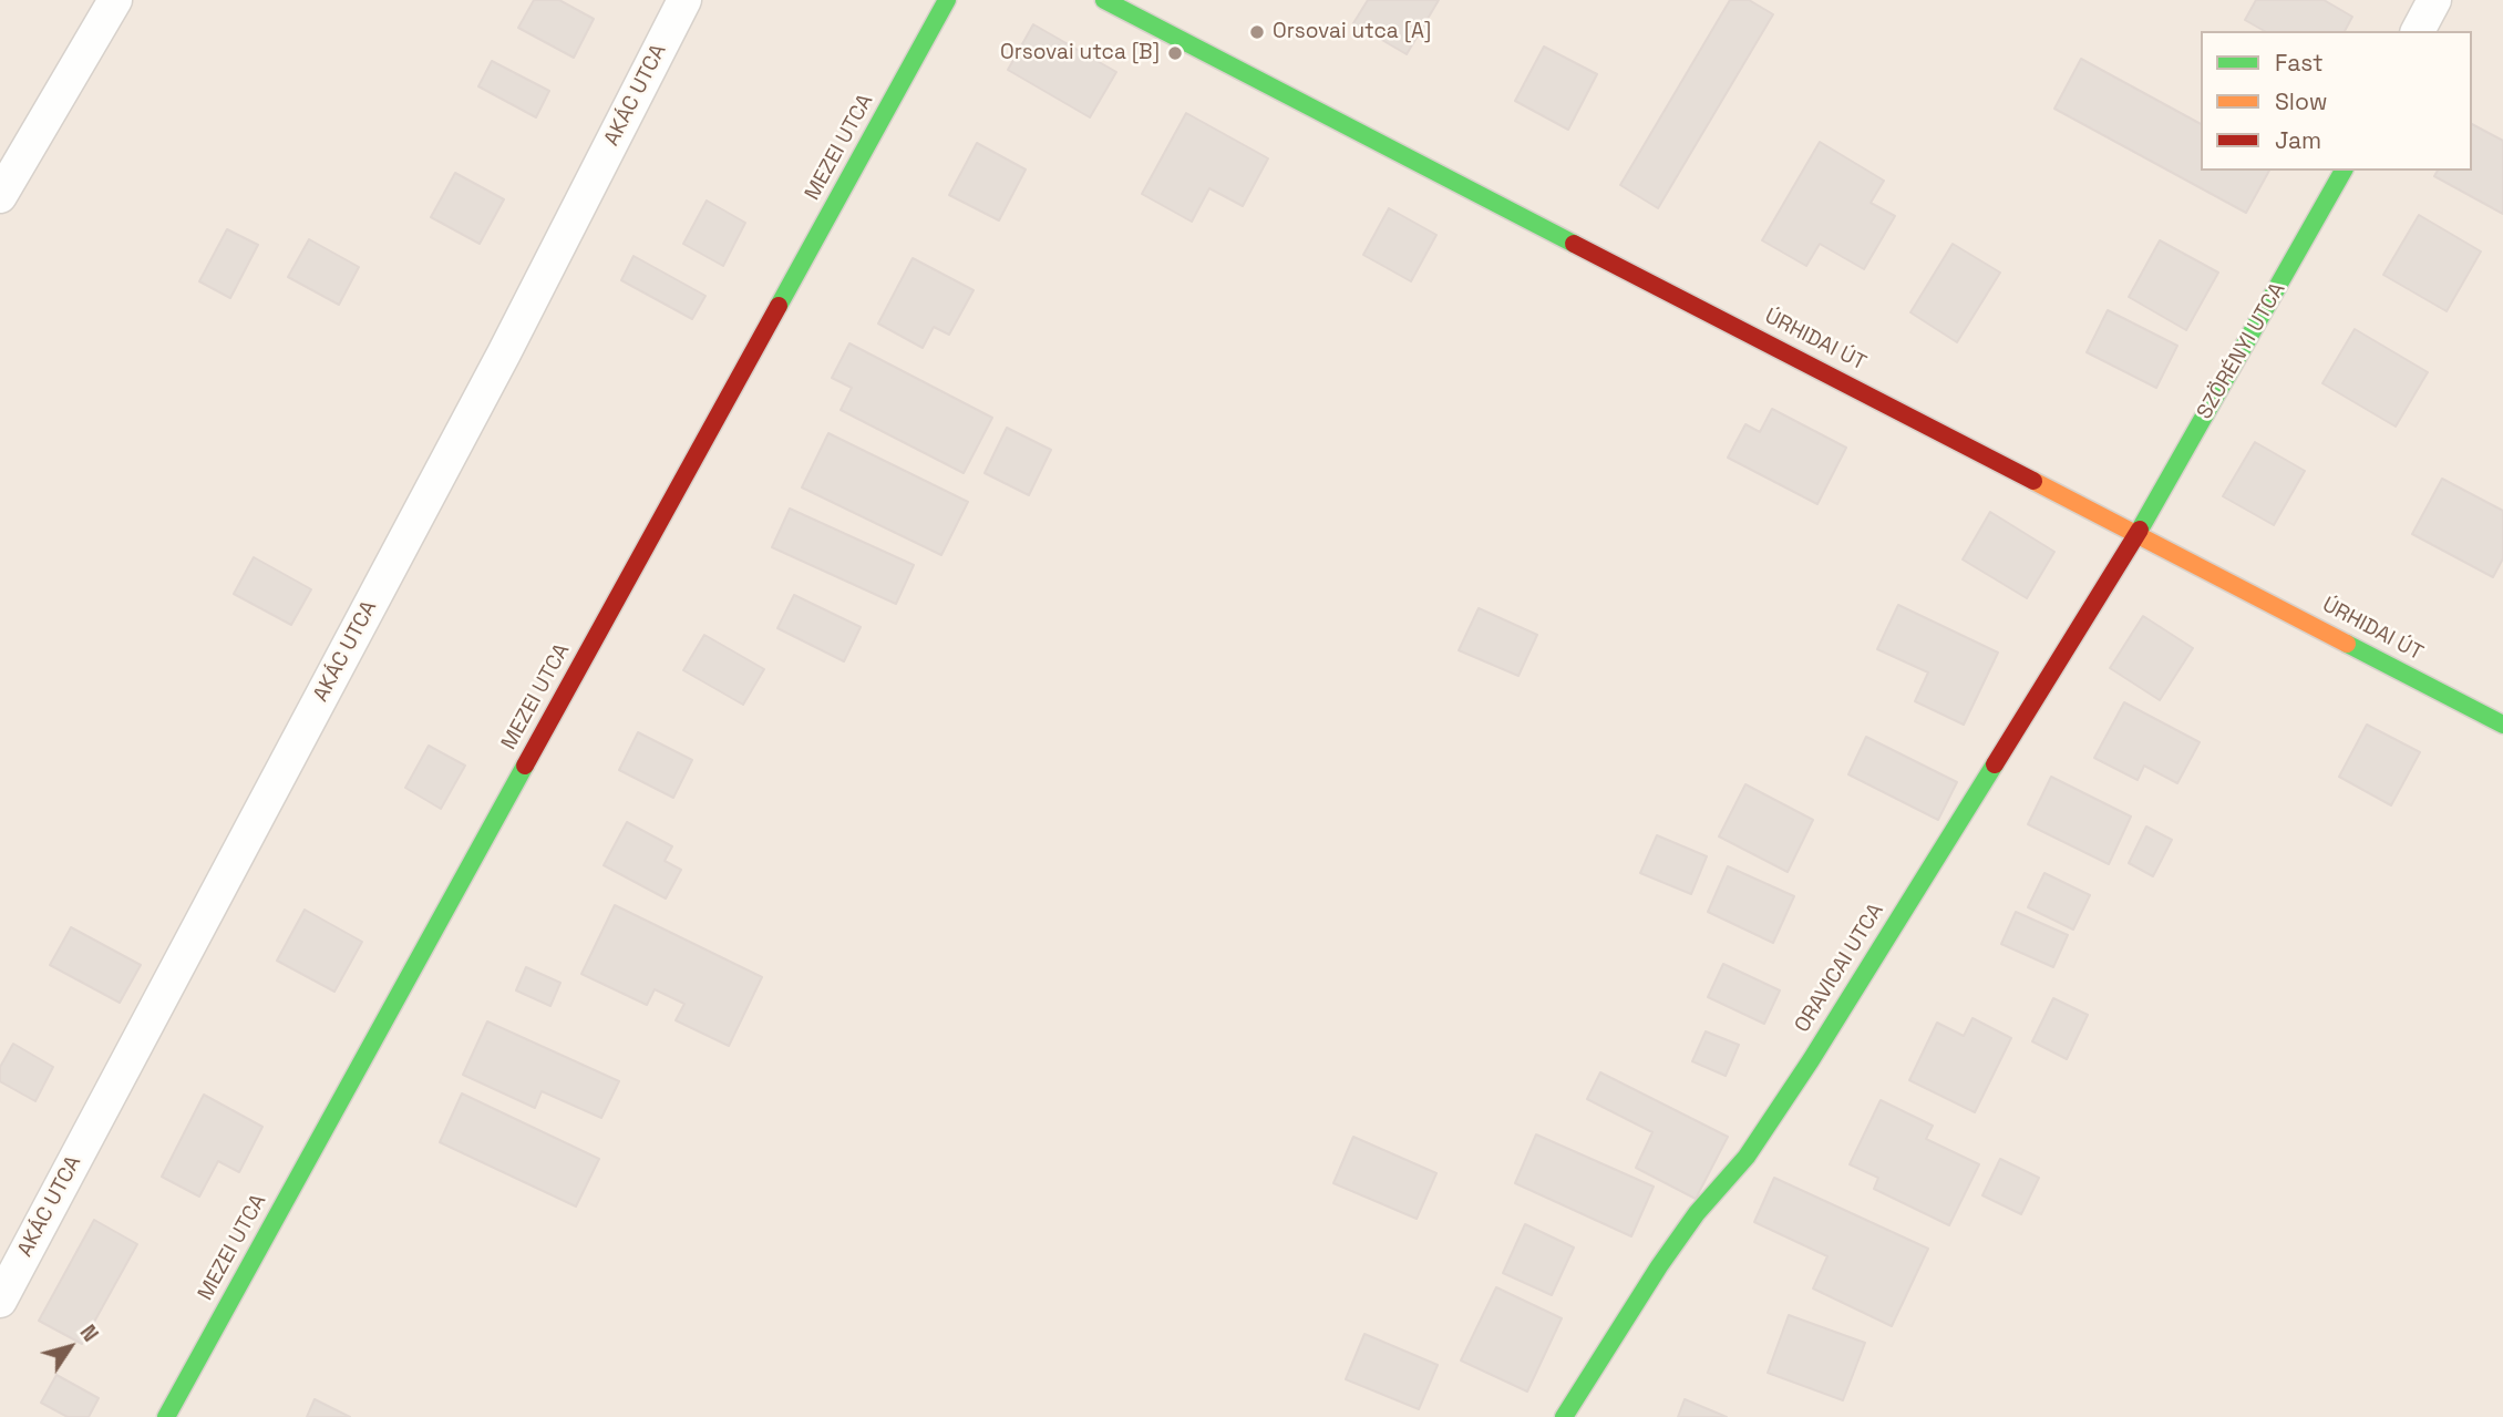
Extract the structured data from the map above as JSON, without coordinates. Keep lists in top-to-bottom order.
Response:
{
  "streets": {
    "street": [
      "AKÁC UTCA",
      "MEZEI UTCA",
      "ÚRHIDAI ÚT",
      "SZÖRÉNYI UTCA",
      "ORAVICAI UTCA"
    ]
  },
  "crossings": [
    ["ÚRHIDAI ÚT", "SZÖRÉNYI UTCA"],
    ["ÚRHIDAI ÚT", "ORAVICAI UTCA"],
    ["SZÖRÉNYI UTCA", "ORAVICAI UTCA"]
  ],
  "places": ["Orsovai utca [A]", "Orsovai utca [B]"],
  "legend": ["Fast", "Slow", "Jam"],
  "north": "top right"
}
